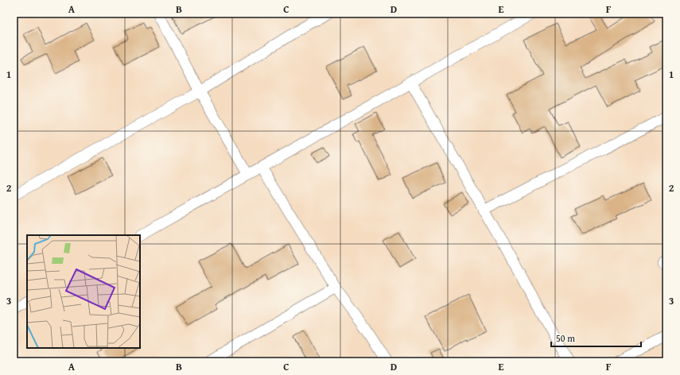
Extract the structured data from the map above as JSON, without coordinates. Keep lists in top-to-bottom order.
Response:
{
  "scale_bar": "50 m",
  "grid": {
    "columns": [
      "A",
      "B",
      "C",
      "D",
      "E",
      "F"
    ],
    "rows": ["1", "2", "3"]
  }
}
